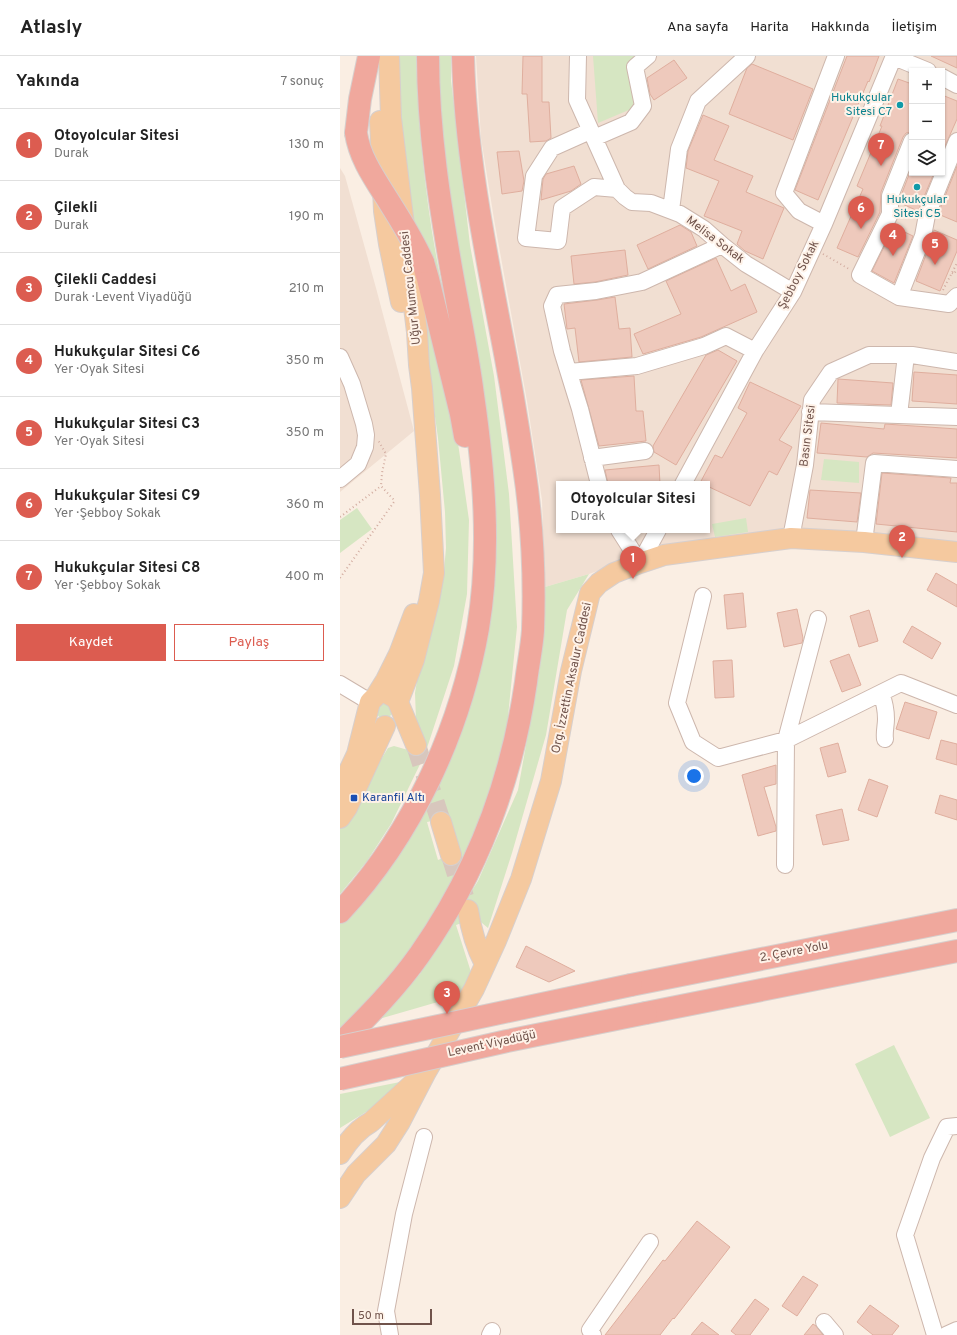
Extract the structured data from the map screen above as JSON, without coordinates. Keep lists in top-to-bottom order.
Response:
{
  "streets": {
    "highway": ["2. Çevre Yolu", "Levent Viyadüğü"],
    "main road": ["Uğur Mumcu Caddesi", "Org. İzzettin Aksalur Caddesi"],
    "street": ["Melisa Sokak", "Şebboy Sokak", "Basın Sitesi"]
  },
  "crossings": [
    ["Melisa Sokak", "Şebboy Sokak"],
    ["Basın Sitesi", "Org. İzzettin Aksalur Caddesi"]
  ],
  "places": {
    "other": ["Hukukçular Sitesi C7", "Hukukçular Sitesi C5"],
    "transit": ["Karanfil Altı"]
  },
  "scale_bar": "50 m",
  "page": {
    "header": "Atlasly",
    "nav": [
      "Ana sayfa",
      "Harita",
      "Hakkında",
      "İletişim"
    ],
    "heading": ["Yakında", "7 sonuç"],
    "map_buttons": ["+", "−"],
    "list": [
      {
        "mark": "1",
        "name": "Otoyolcular Sitesi",
        "note": "Durak",
        "value": "130 m"
      },
      {
        "mark": "2",
        "name": "Çilekli",
        "note": "Durak",
        "value": "190 m"
      },
      {
        "mark": "3",
        "name": "Çilekli Caddesi",
        "note": "Durak · Levent Viyadüğü",
        "value": "210 m"
      },
      {
        "mark": "4",
        "name": "Hukukçular Sitesi C6",
        "note": "Yer · Oyak Sitesi",
        "value": "350 m"
      },
      {
        "mark": "5",
        "name": "Hukukçular Sitesi C3",
        "note": "Yer · Oyak Sitesi",
        "value": "350 m"
      },
      {
        "mark": "6",
        "name": "Hukukçular Sitesi C9",
        "note": "Yer · Şebboy Sokak",
        "value": "360 m"
      },
      {
        "mark": "7",
        "name": "Hukukçular Sitesi C8",
        "note": "Yer · Şebboy Sokak",
        "value": "400 m"
      }
    ],
    "pins": [
      "7",
      "6",
      "4",
      "5",
      "2",
      "1",
      "3"
    ],
    "popup": ["Otoyolcular Sitesi", "Durak"],
    "buttons": ["Kaydet", "Paylaş"],
    "scale": "50 m"
  }
}
